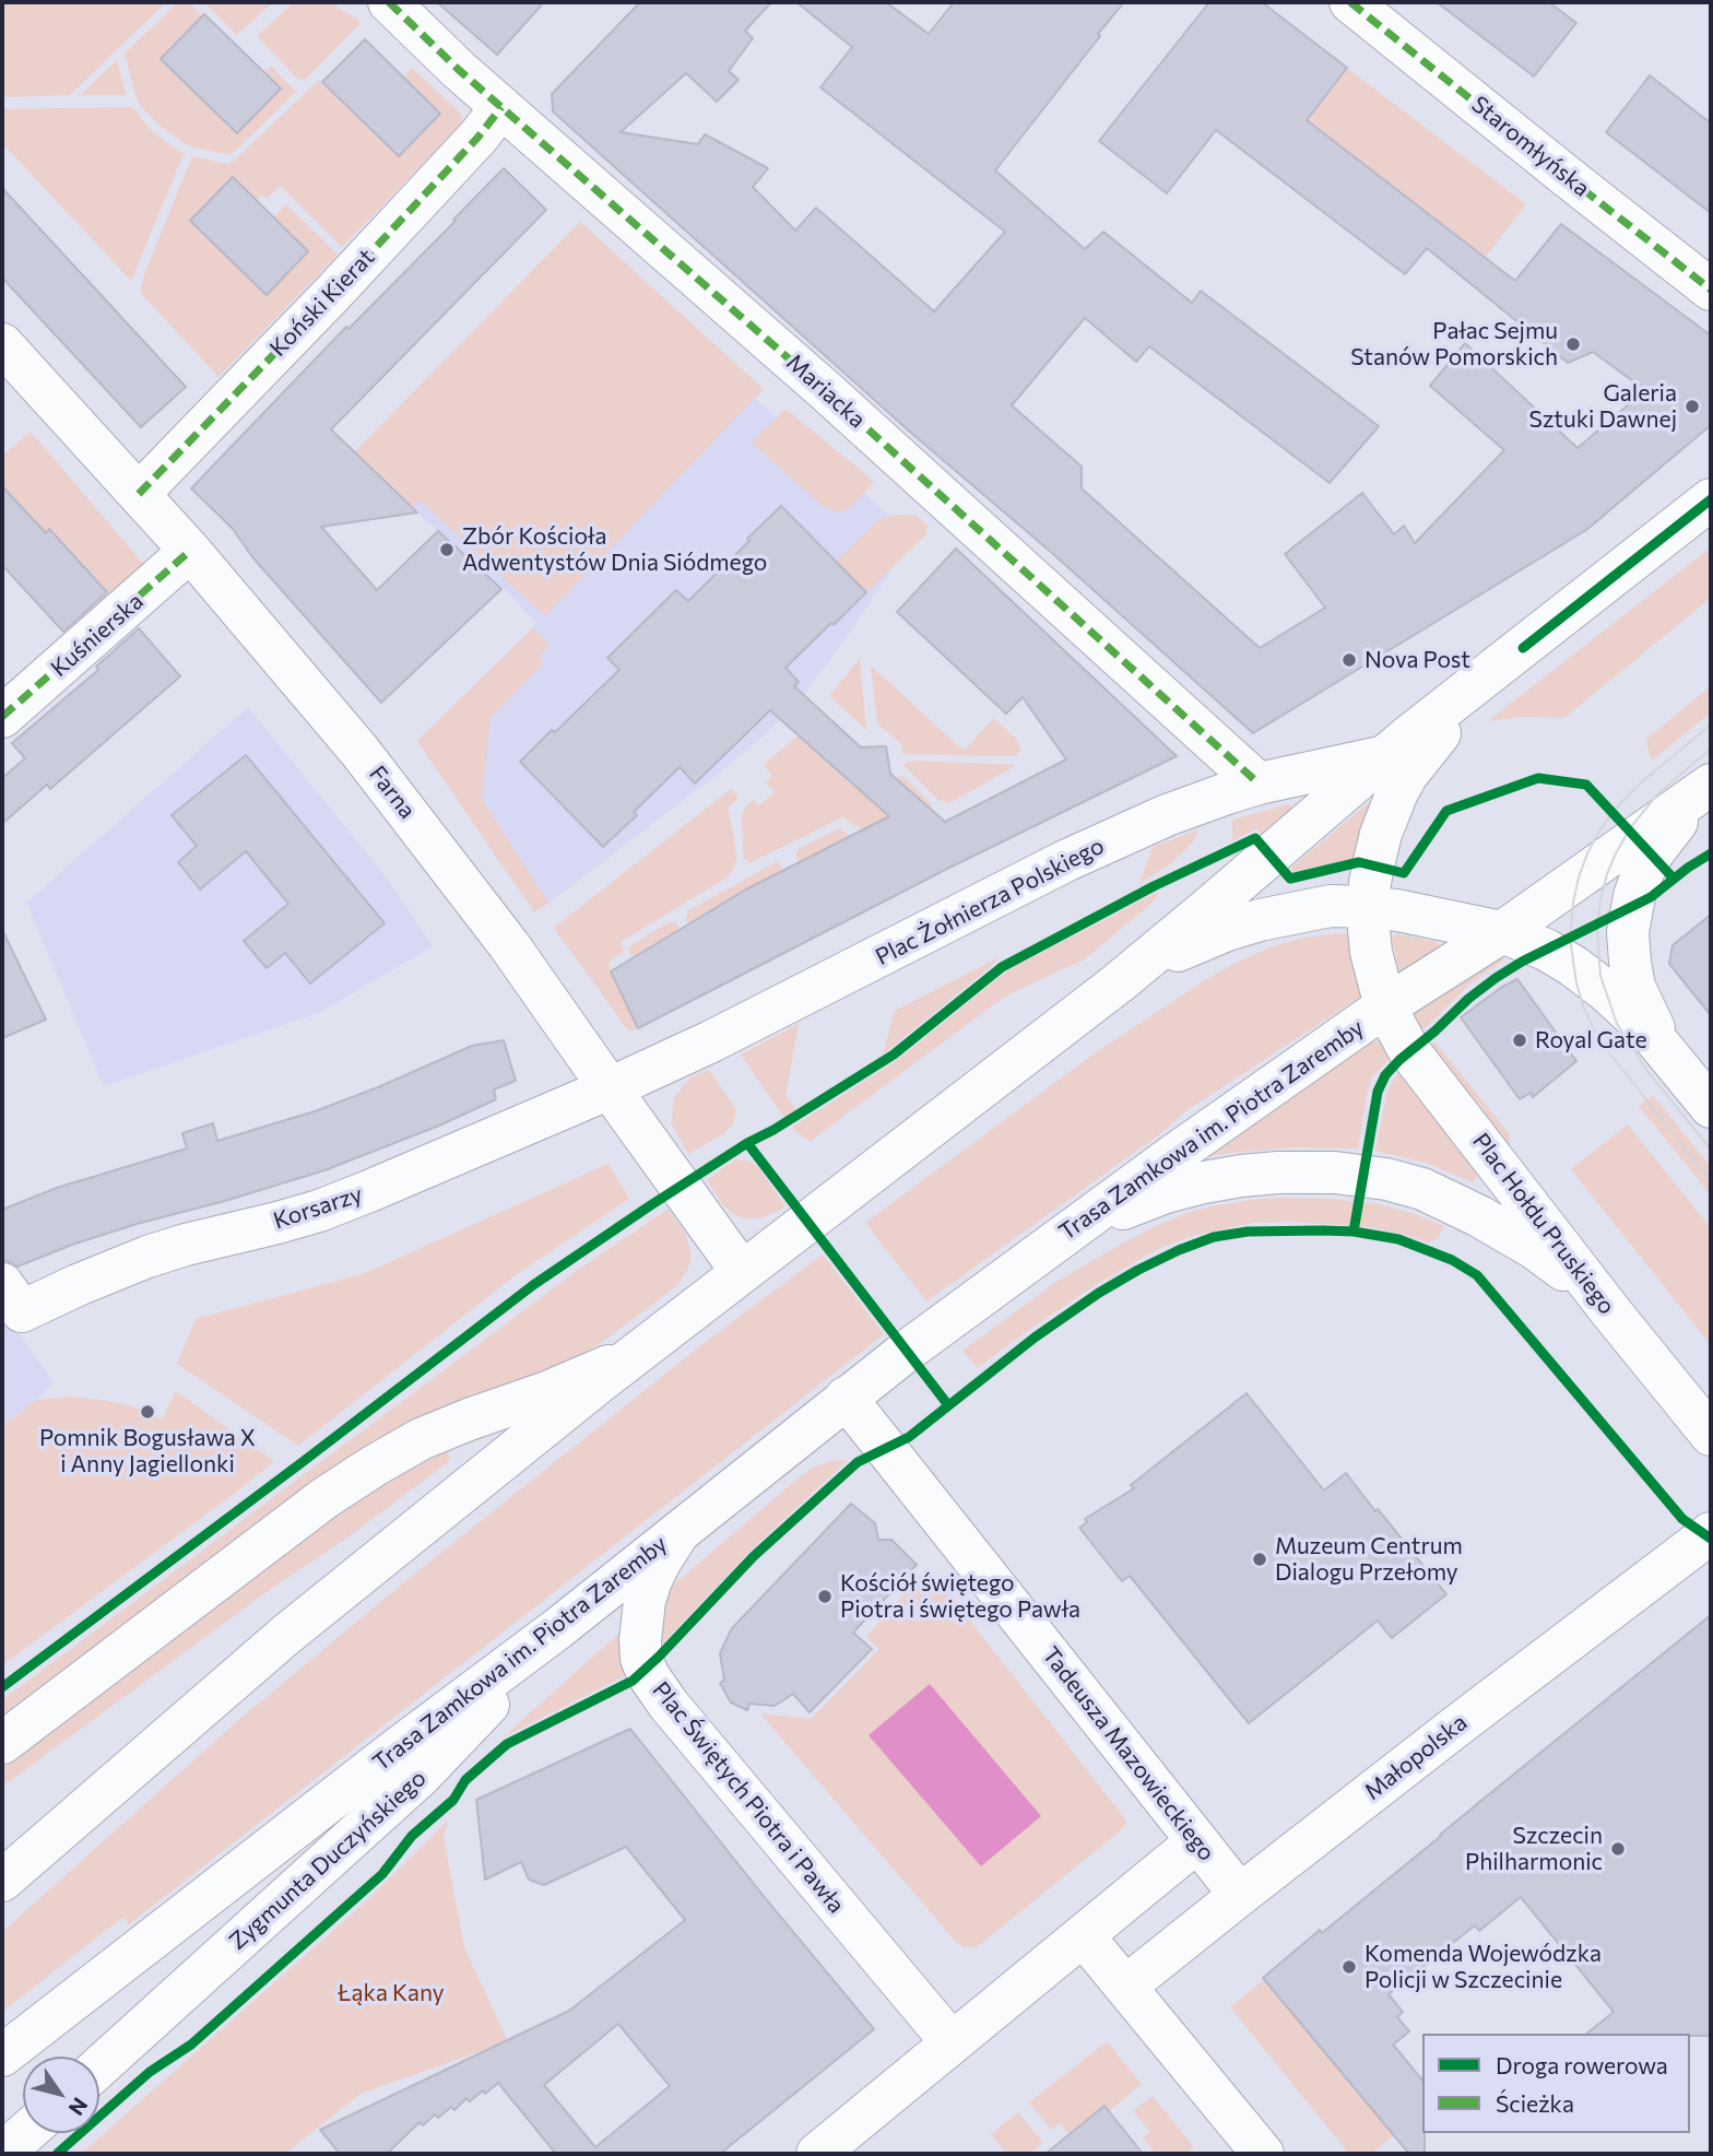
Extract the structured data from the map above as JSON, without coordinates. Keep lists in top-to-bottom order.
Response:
{
  "streets": {
    "street": [
      "Staromłyńska",
      "Koński Kierat",
      "Mariacka",
      "Kuśnierska",
      "Farna",
      "Plac Żołnierza Polskiego",
      "Trasa Zamkowa im. Piotra Zaremby",
      "Korsarzy",
      "Plac Hołdu Pruskiego",
      "Tadeusza Mazowieckiego",
      "Małopolska",
      "Plac Świętych Piotra i Pawła",
      "Zygmunta Duczyńskiego"
    ]
  },
  "crossings": [
    ["Koński Kierat", "Mariacka"],
    ["Koński Kierat", "Farna"],
    ["Mariacka", "Plac Żołnierza Polskiego"],
    ["Kuśnierska", "Farna"],
    ["Farna", "Plac Żołnierza Polskiego"],
    ["Farna", "Korsarzy"],
    ["Plac Żołnierza Polskiego", "Trasa Zamkowa im. Piotra Zaremby"],
    ["Plac Żołnierza Polskiego", "Korsarzy"],
    ["Plac Żołnierza Polskiego", "Plac Hołdu Pruskiego"],
    ["Trasa Zamkowa im. Piotra Zaremby", "Plac Hołdu Pruskiego"],
    ["Trasa Zamkowa im. Piotra Zaremby", "Tadeusza Mazowieckiego"],
    ["Trasa Zamkowa im. Piotra Zaremby", "Plac Świętych Piotra i Pawła"],
    ["Trasa Zamkowa im. Piotra Zaremby", "Zygmunta Duczyńskiego"],
    ["Tadeusza Mazowieckiego", "Małopolska"]
  ],
  "parks": ["Łąka Kany"],
  "places": [
    "Pałac Sejmu Stanów Pomorskich",
    "Galeria Sztuki Dawnej",
    "Zbór Kościoła Adwentystów Dnia Siódmego",
    "Nova Post",
    "Royal Gate",
    "Pomnik Bogusława X i Anny Jagiellonki",
    "Muzeum Centrum Dialogu Przełomy",
    "Kościół świętego Piotra i świętego Pawła",
    "Szczecin Philharmonic",
    "Komenda Wojewódzka Policji w Szczecinie"
  ],
  "legend": ["Droga rowerowa", "Ścieżka"],
  "north": "bottom right"
}
